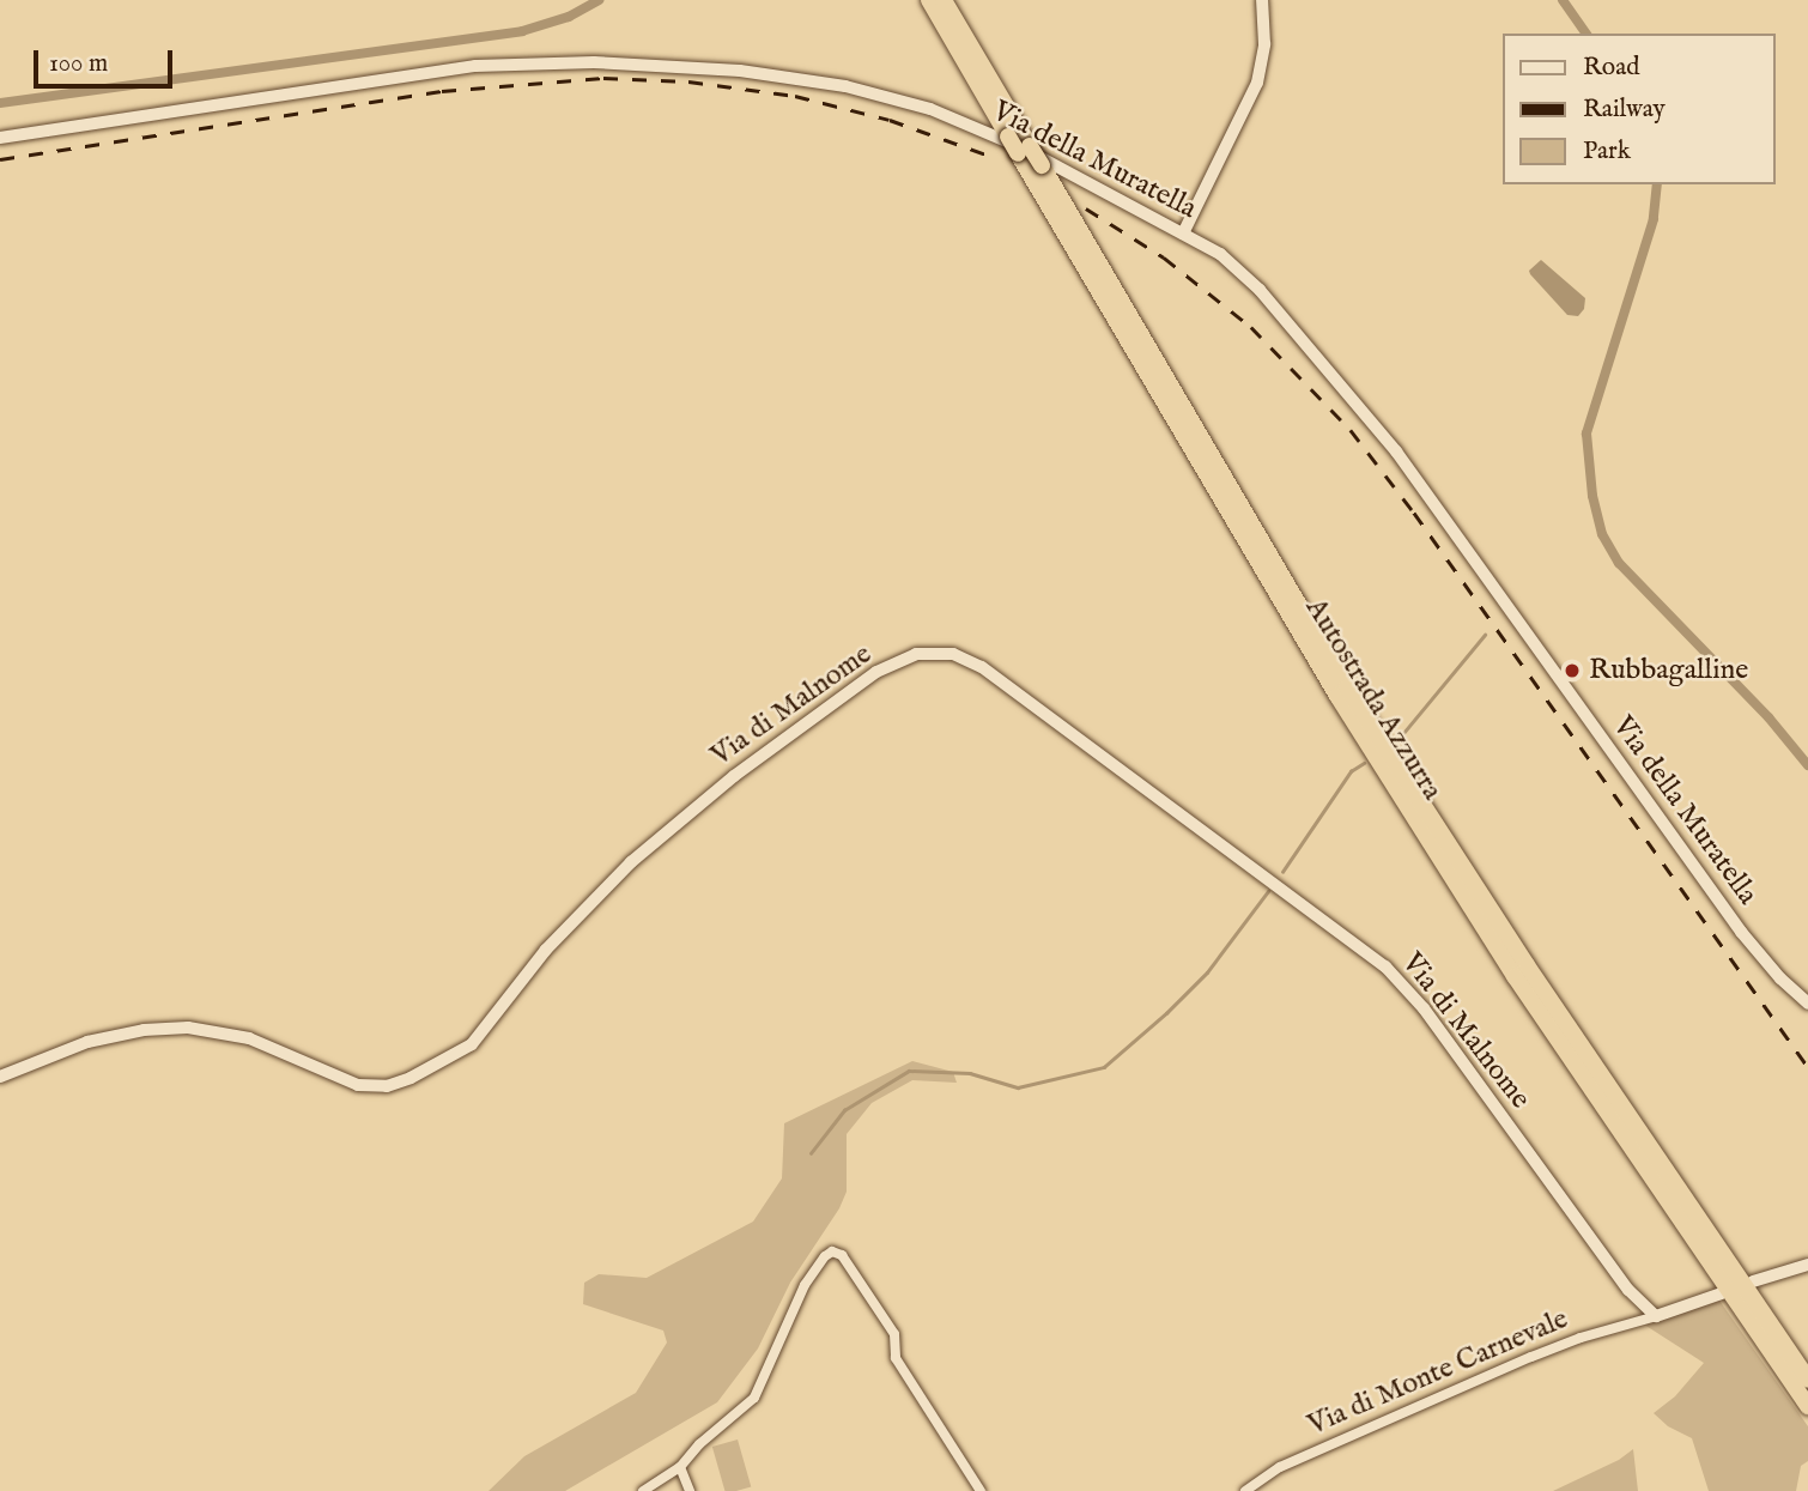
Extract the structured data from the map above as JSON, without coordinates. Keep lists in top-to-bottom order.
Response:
{
  "streets": {
    "highway": ["Autostrada Azzurra"],
    "street": ["Via della Muratella", "Via di Malnome", "Via di Monte Carnevale"]
  },
  "crossings": [
    ["Via di Malnome", "Via di Monte Carnevale"]
  ],
  "places": ["Rubbagalline"],
  "legend": ["Road", "Railway", "Park"],
  "scale_bar": "100 m"
}
